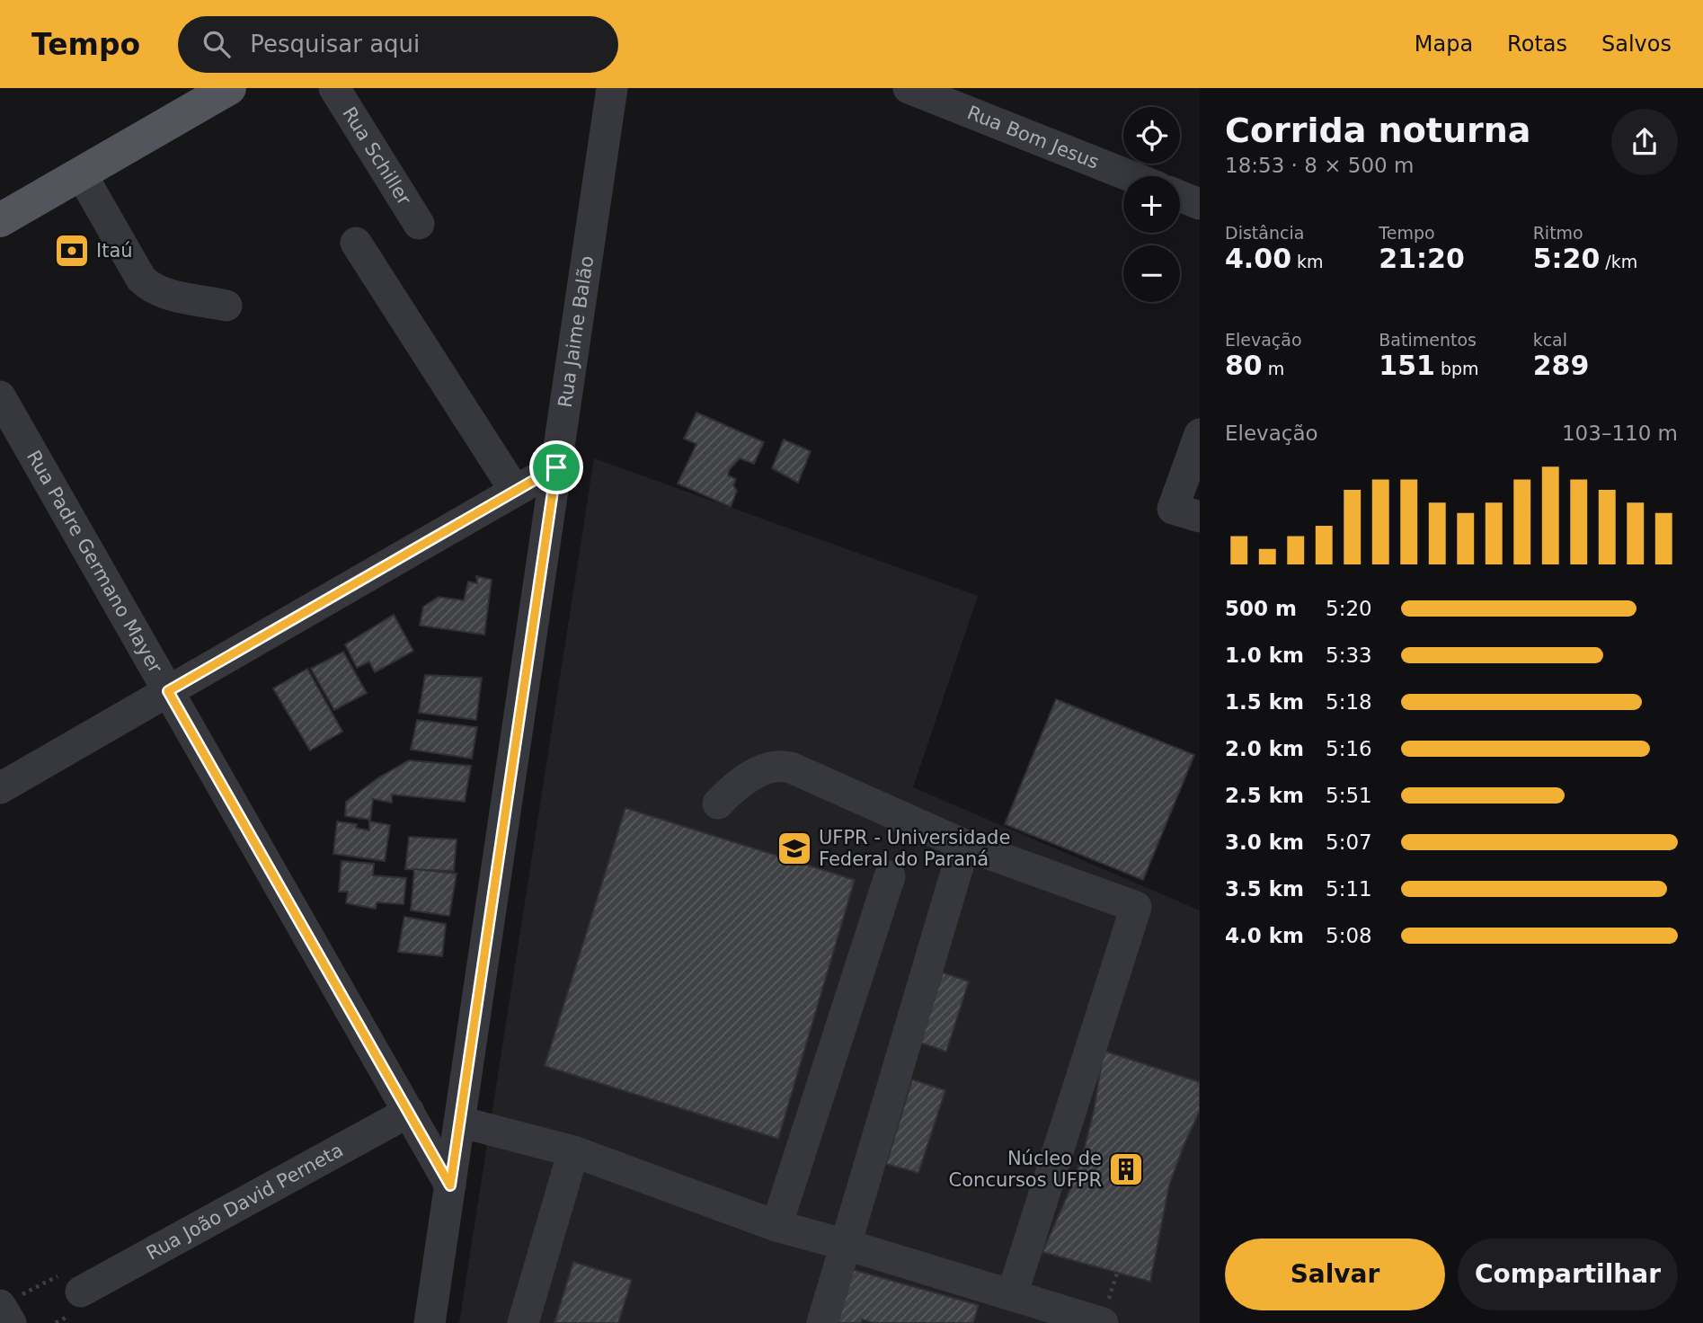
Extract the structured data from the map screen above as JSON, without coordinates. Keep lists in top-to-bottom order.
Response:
{
  "streets": {
    "street": [
      "Rua Bom Jesus",
      "Rua Schiller",
      "Rua Jaime Balão",
      "Rua Padre Germano Mayer",
      "Rua João David Perneta"
    ]
  },
  "crossings": [
    ["Rua Jaime Balão", "Rua Padre Germano Mayer"],
    ["Rua Padre Germano Mayer", "Rua João David Perneta"]
  ],
  "places": {
    "bank": ["Itaú"],
    "school or university": ["UFPR - Universidade Federal do Paraná"],
    "building": ["Núcleo de Concursos UFPR"]
  },
  "page": {
    "header": "Tempo",
    "search": "Pesquisar aqui",
    "nav": ["Mapa", "Rotas", "Salvos"],
    "heading": ["Corrida noturna", "18:53 · 8 × 500 m"],
    "map_buttons": ["+", "−"],
    "stats": [
      ["Distância", "4.00 km"],
      ["Tempo", "21:20"],
      ["Ritmo", "5:20 /km"],
      ["Elevação", "80 m"],
      ["Batimentos", "151 bpm"],
      ["kcal", "289"]
    ],
    "chart": ["Elevação", "103–110 m"],
    "list": [
      {
        "name": "500 m",
        "note": "5:20"
      },
      {
        "name": "1.0 km",
        "note": "5:33"
      },
      {
        "name": "1.5 km",
        "note": "5:18"
      },
      {
        "name": "2.0 km",
        "note": "5:16"
      },
      {
        "name": "2.5 km",
        "note": "5:51"
      },
      {
        "name": "3.0 km",
        "note": "5:07"
      },
      {
        "name": "3.5 km",
        "note": "5:11"
      },
      {
        "name": "4.0 km",
        "note": "5:08"
      }
    ],
    "buttons": ["Salvar", "Compartilhar"]
  }
}
